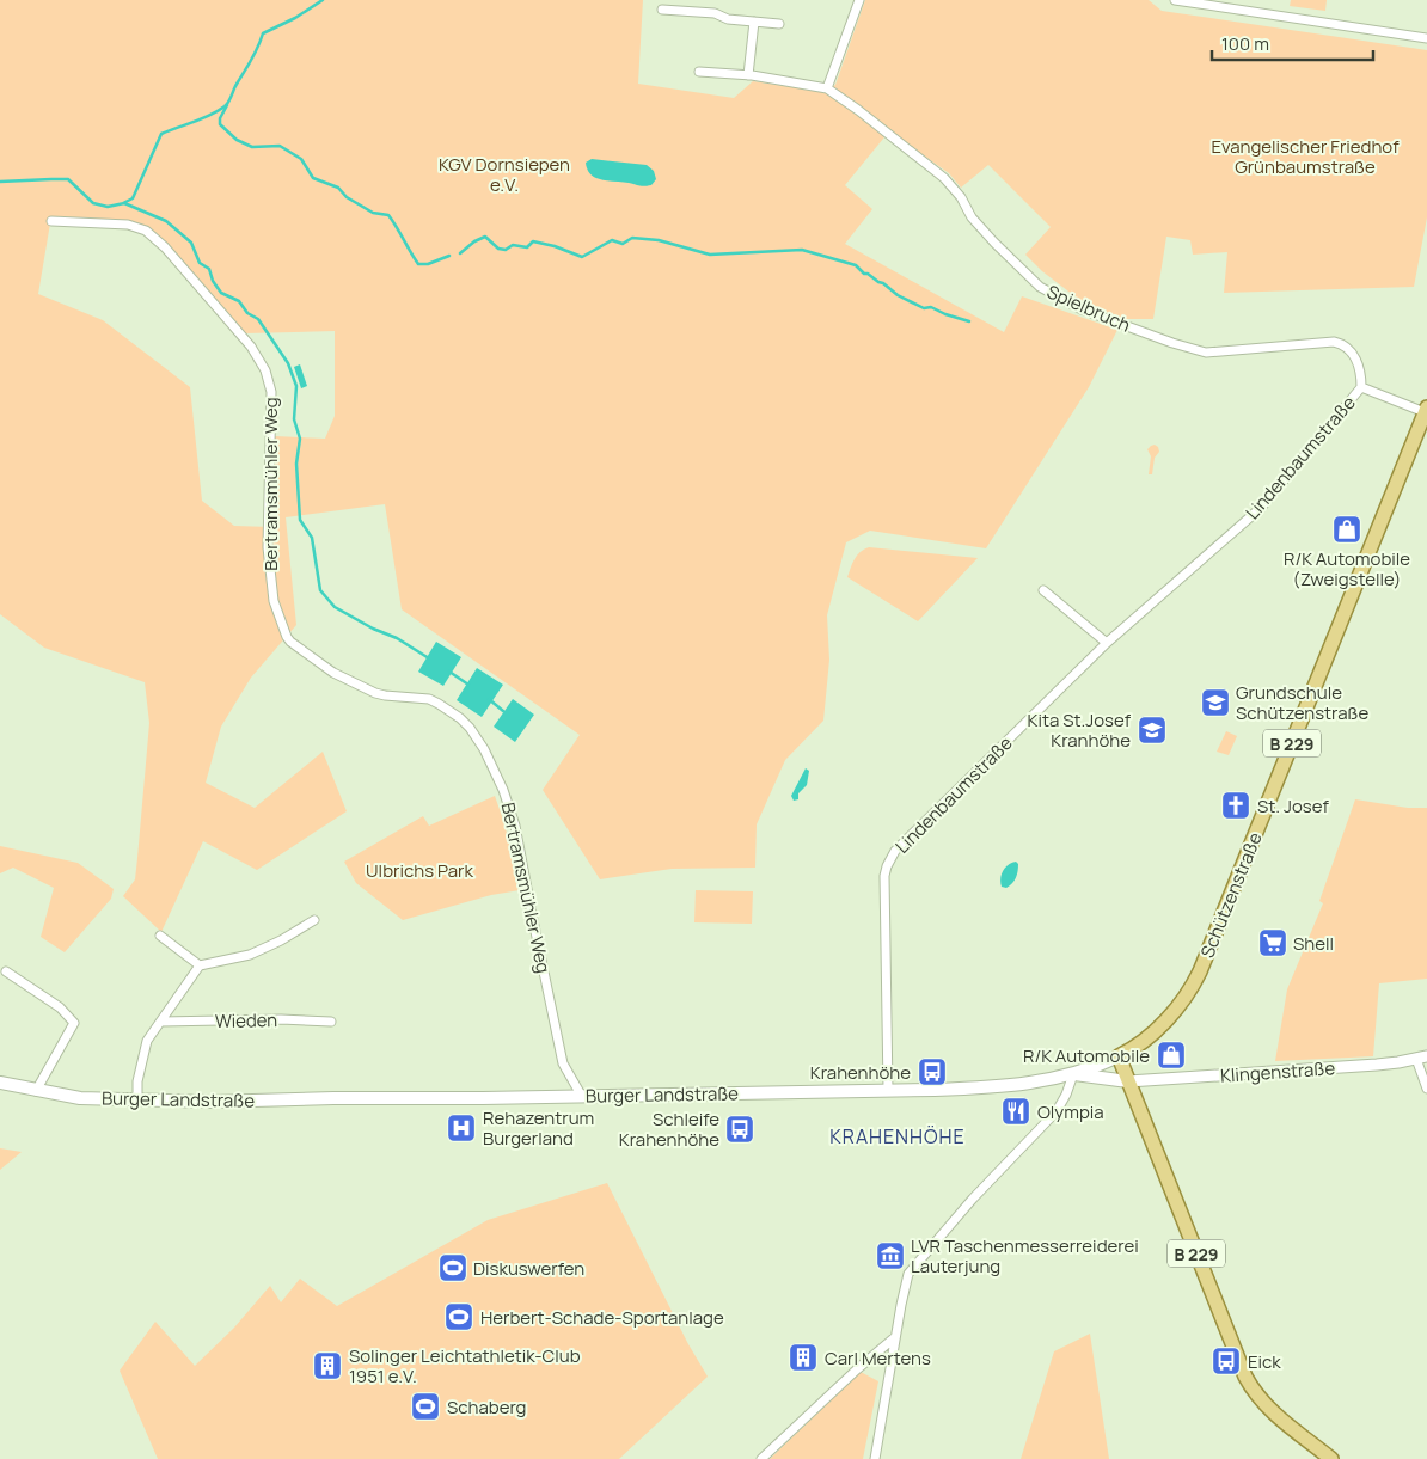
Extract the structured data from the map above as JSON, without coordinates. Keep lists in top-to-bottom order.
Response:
{
  "streets": {
    "main road": ["B 229", "Schützenstraße", "Burger Landstraße"],
    "street": [
      "Spielbruch",
      "Lindenbaumstraße",
      "Bertramsmühler Weg",
      "Wieden",
      "Klingenstraße"
    ]
  },
  "crossings": [
    ["Spielbruch", "Lindenbaumstraße"],
    ["Lindenbaumstraße", "Schützenstraße"],
    ["Lindenbaumstraße", "Burger Landstraße"],
    ["Bertramsmühler Weg", "Burger Landstraße"],
    ["B 229", "Schützenstraße"],
    ["B 229", "Klingenstraße"],
    ["B 229", "Burger Landstraße"],
    ["Schützenstraße", "Burger Landstraße"],
    ["Klingenstraße", "Burger Landstraße"]
  ],
  "districts": ["KRAHENHÖHE"],
  "parks": ["Evangelischer Friedhof Grünbaumstraße", "KGV Dornsiepen e.V.", "Ulbrichs Park"],
  "places": {
    "shop": ["R/K Automobile (Zweigstelle)", "R/K Automobile"],
    "school or university": ["Grundschule Schützenstraße", "Kita St.Josef Kranhöhe"],
    "church": ["St. Josef"],
    "supermarket": ["Shell"],
    "bus stop": ["Krahenhöhe", "Schleife Krahenhöhe", "Eick"],
    "restaurant": ["Olympia"],
    "hospital": ["Rehazentrum Burgerland"],
    "museum": ["LVR Taschenmesserreiderei Lauterjung"],
    "sports": ["Diskuswerfen", "Herbert-Schade-Sportanlage", "Schaberg"],
    "building": ["Carl Mertens", "Solinger Leichtathletik-Club 1951 e.V."]
  },
  "scale_bar": "100 m"
}
